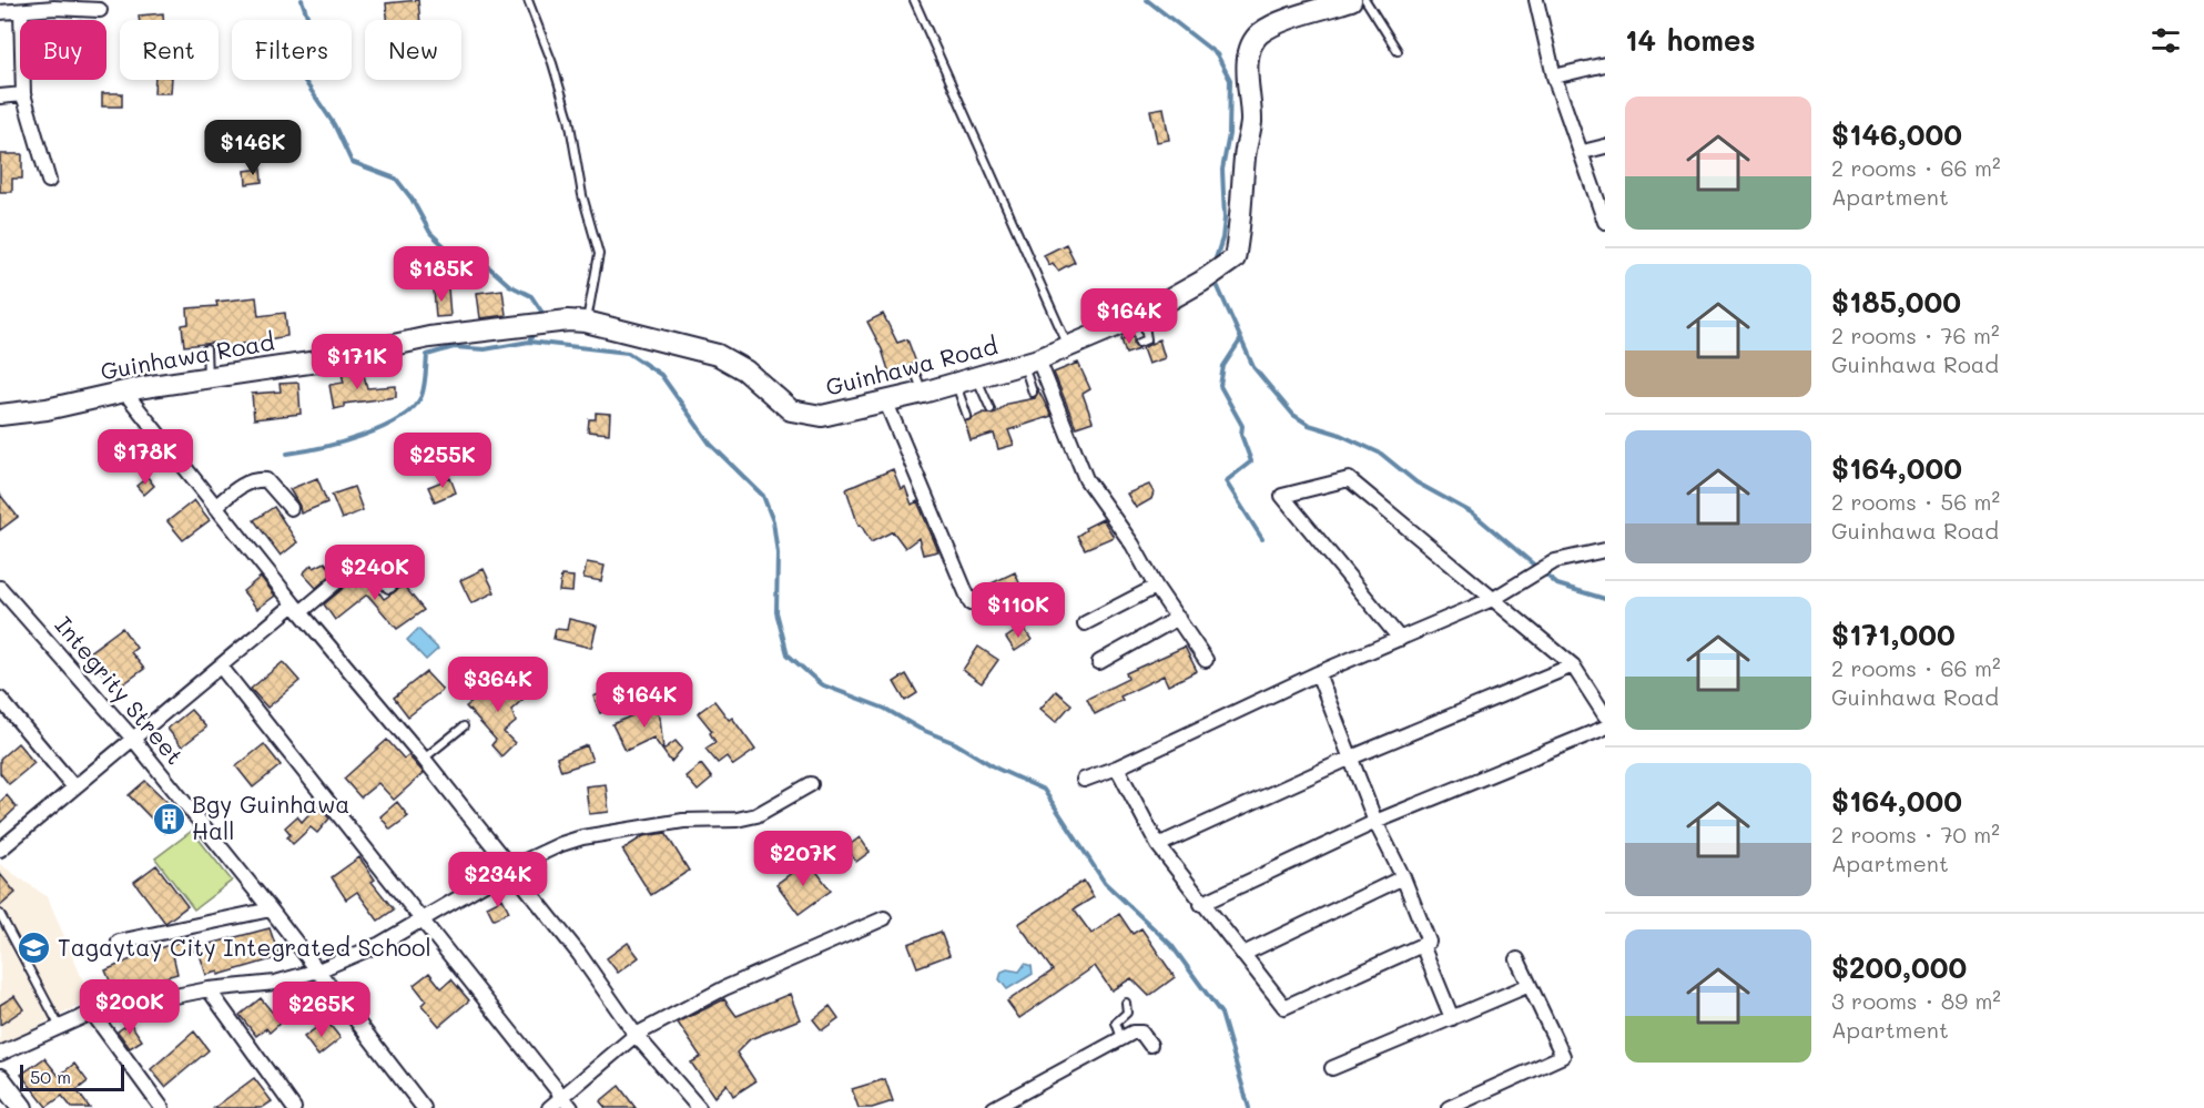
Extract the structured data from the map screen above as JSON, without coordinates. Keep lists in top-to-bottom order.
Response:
{
  "streets": {
    "street": ["Guinhawa Road", "Integrity Street"]
  },
  "places": {
    "building": ["Bgy Guinhawa Hall"],
    "school or university": ["Tagaytay City Integrated School"]
  },
  "scale_bar": "50 m",
  "page": {
    "heading": "14 homes",
    "chip": [
      "Buy",
      "Rent",
      "Filters",
      "New"
    ],
    "list": [
      {
        "name": "$146,000",
        "note": "2 rooms · 66 m² · Apartment"
      },
      {
        "name": "$185,000",
        "note": "2 rooms · 76 m² · Guinhawa Road"
      },
      {
        "name": "$164,000",
        "note": "2 rooms · 56 m² · Guinhawa Road"
      },
      {
        "name": "$171,000",
        "note": "2 rooms · 66 m² · Guinhawa Road"
      },
      {
        "name": "$164,000",
        "note": "2 rooms · 70 m² · Apartment"
      },
      {
        "name": "$200,000",
        "note": "3 rooms · 89 m² · Apartment"
      }
    ],
    "price": [
      "$146K",
      "$185K",
      "$164K",
      "$171K",
      "$178K",
      "$255K",
      "$240K",
      "$110K",
      "$364K",
      "$164K",
      "$207K",
      "$234K",
      "$200K",
      "$265K"
    ],
    "scale": "50 m"
  }
}
